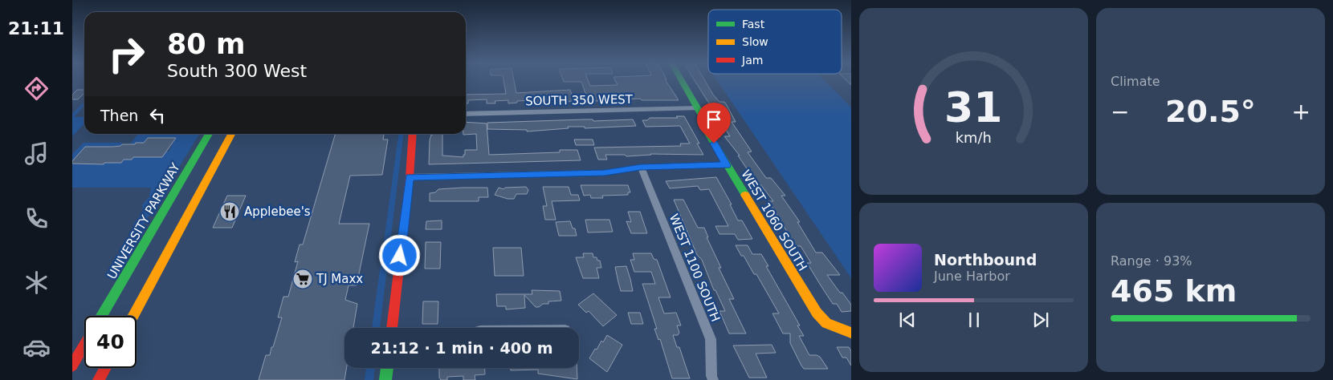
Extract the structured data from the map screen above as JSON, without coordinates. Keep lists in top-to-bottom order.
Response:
{
  "streets": {
    "street": [
      "SOUTH 350 WEST",
      "WEST 1060 SOUTH",
      "UNIVERSITY PARKWAY",
      "WEST 1100 SOUTH"
    ]
  },
  "crossings": [
    ["SOUTH 350 WEST", "WEST 1060 SOUTH"]
  ],
  "places": {
    "restaurant": ["Applebee's"],
    "supermarket": ["TJ Maxx"]
  },
  "legend": ["Fast", "Slow", "Jam"],
  "page": {
    "tabs": "21:11",
    "tile": [
      "Climate",
      ["Range · 93%", "465 km"]
    ],
    "turn": ["80 m", "South 300 West"],
    "heat": ["−", "20.5°", "+"],
    "then": "Then",
    "song": ["Northbound", "June Harbor"],
    "limit": "40",
    "trip": "21:12 · 1 min · 400 m",
    "gauge": ["31", "km/h"]
  }
}
